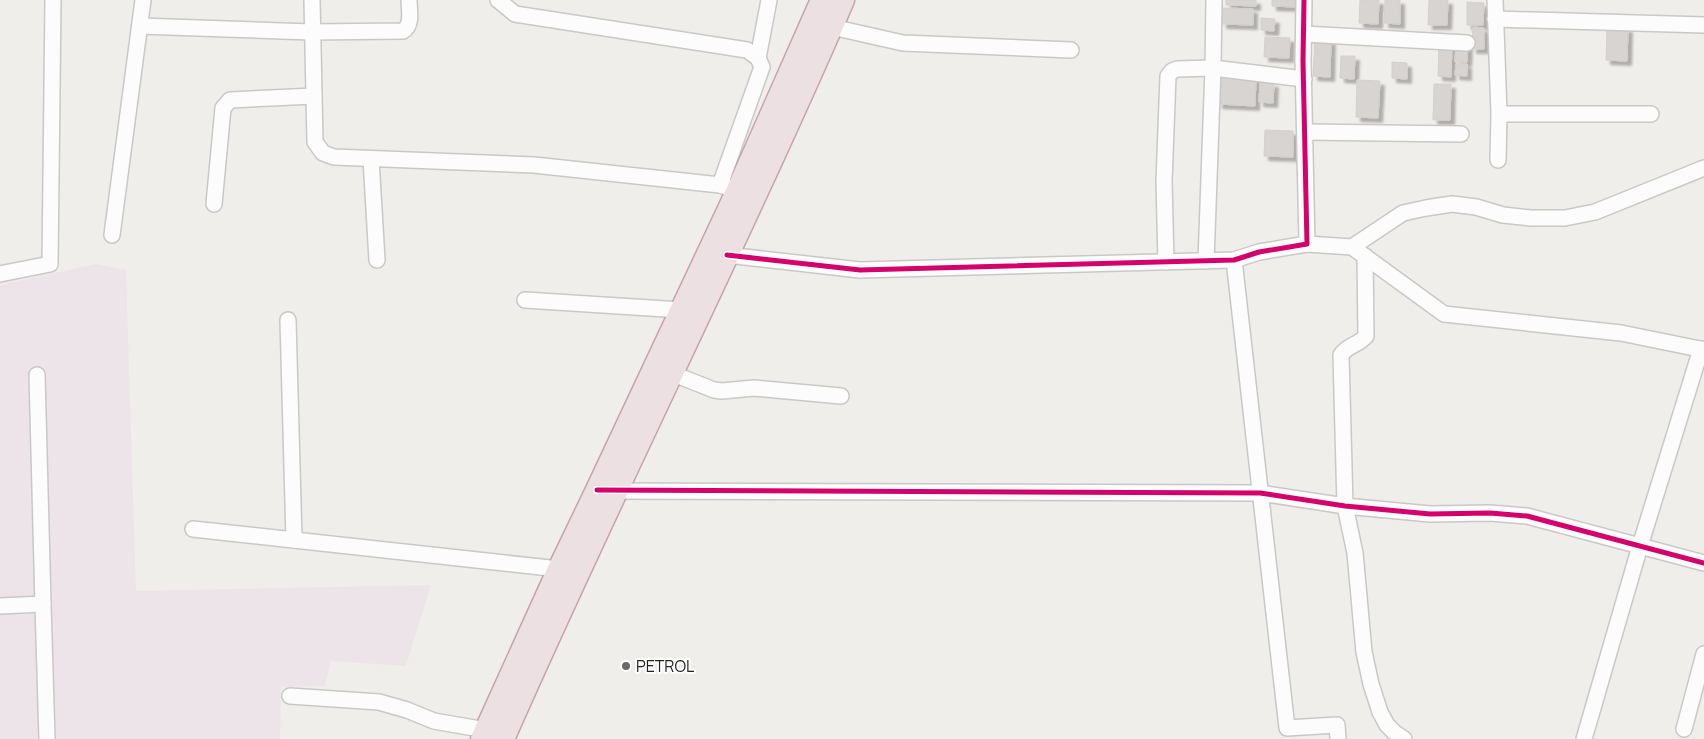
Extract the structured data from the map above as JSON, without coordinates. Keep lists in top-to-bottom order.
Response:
{
  "places": ["PETROL"]
}
